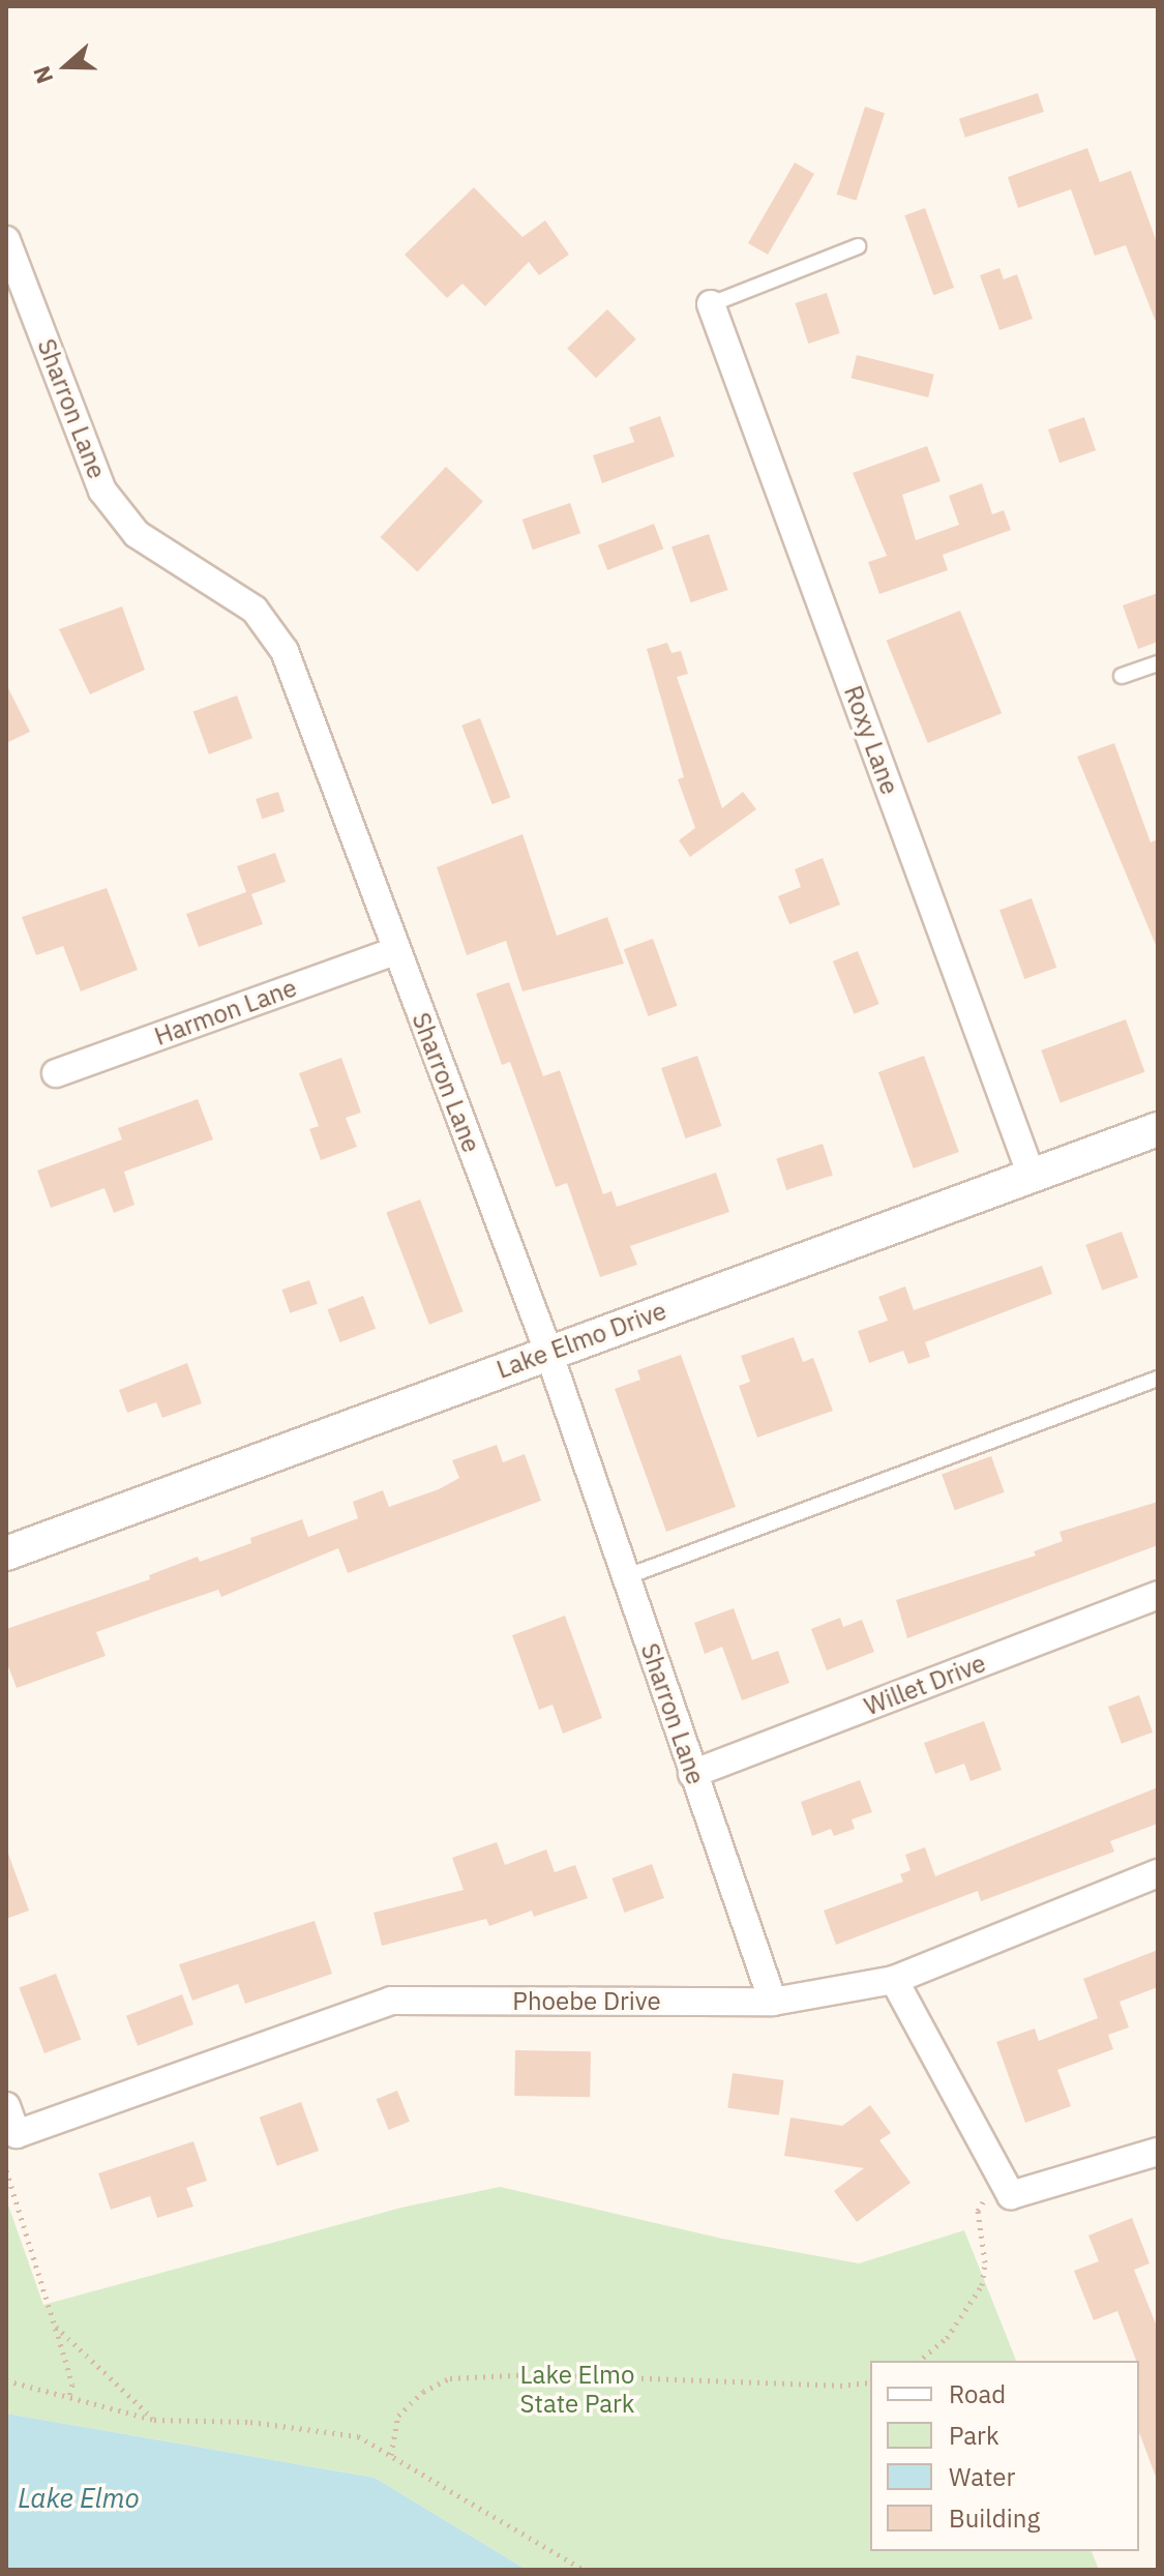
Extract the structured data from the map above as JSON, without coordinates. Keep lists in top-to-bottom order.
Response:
{
  "streets": {
    "street": [
      "Sharron Lane",
      "Roxy Lane",
      "Harmon Lane",
      "Lake Elmo Drive",
      "Willet Drive",
      "Phoebe Drive"
    ]
  },
  "crossings": [
    ["Sharron Lane", "Harmon Lane"],
    ["Sharron Lane", "Lake Elmo Drive"],
    ["Sharron Lane", "Willet Drive"],
    ["Sharron Lane", "Phoebe Drive"],
    ["Roxy Lane", "Lake Elmo Drive"]
  ],
  "water": ["Lake Elmo"],
  "parks": ["Lake Elmo State Park"],
  "legend": [
    "Road",
    "Park",
    "Water",
    "Building"
  ],
  "north": "left"
}
